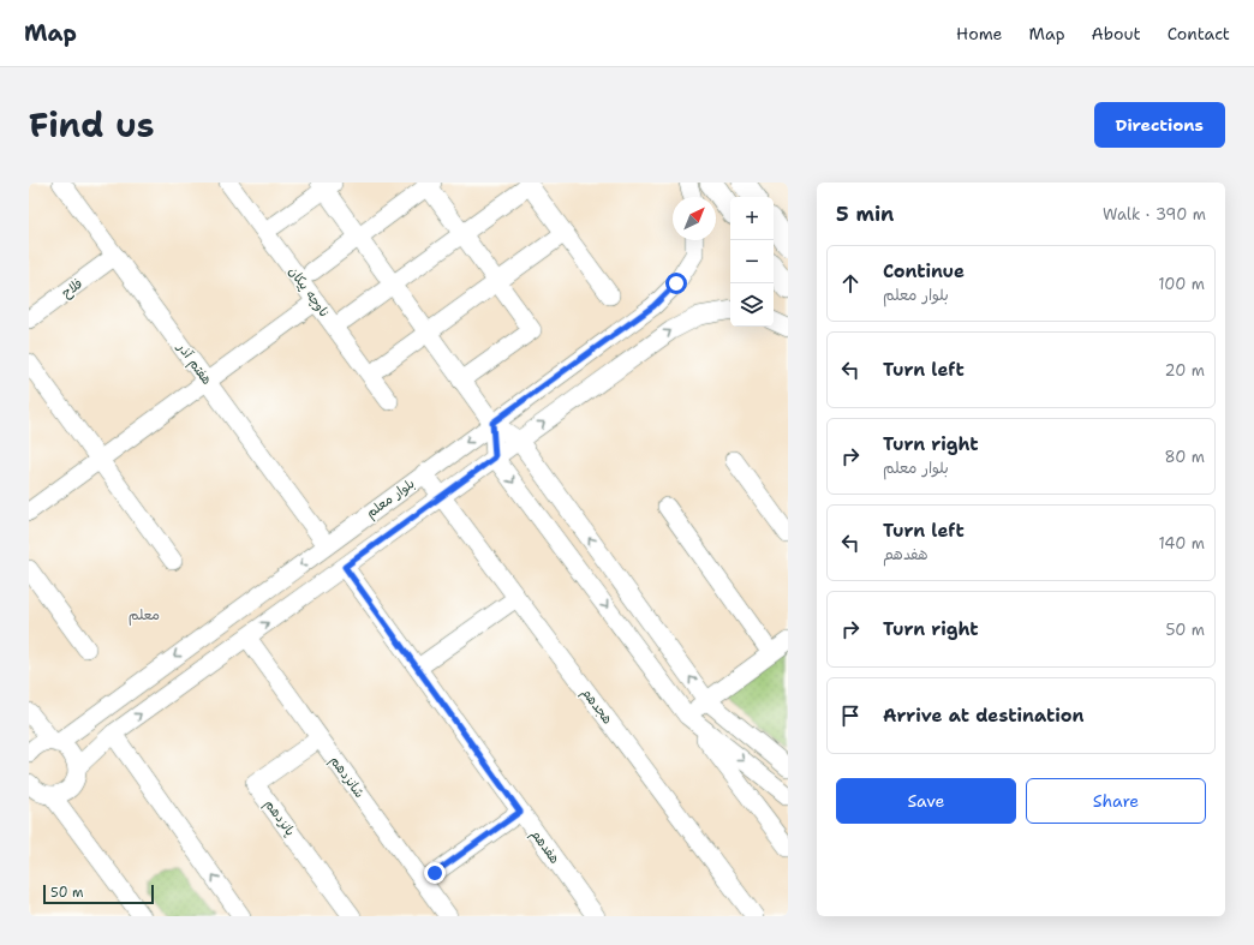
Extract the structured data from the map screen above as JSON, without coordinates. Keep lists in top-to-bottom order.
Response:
{
  "streets": {
    "street": [
      "فلاح",
      "ناوچه پیکان",
      "هفتم آذر",
      "بلوار معلم",
      "هجدهم",
      "شانزدهم",
      "پانزدهم",
      "هفدهم"
    ]
  },
  "crossings": [
    ["فلاح", "هفتم آذر"],
    ["هفتم آذر", "بلوار معلم"],
    ["بلوار معلم", "هجدهم"],
    ["شانزدهم", "پانزدهم"]
  ],
  "districts": ["معلم"],
  "scale_bar": "50 m",
  "north": "top right",
  "page": {
    "header": "Map",
    "nav": [
      "Home",
      "Map",
      "About",
      "Contact"
    ],
    "title": "Find us",
    "buttons": [
      "Directions",
      ["Save", "Share"]
    ],
    "heading": ["5 min", "Walk · 390 m"],
    "map_buttons": ["+", "−"],
    "list": [
      ["Continue", "بلوار معلم", "100 m"],
      ["Turn left", "20 m"],
      ["Turn right", "بلوار معلم", "80 m"],
      ["Turn left", "هفدهم", "140 m"],
      ["Turn right", "50 m"],
      "Arrive at destination"
    ],
    "scale": "50 m"
  }
}
